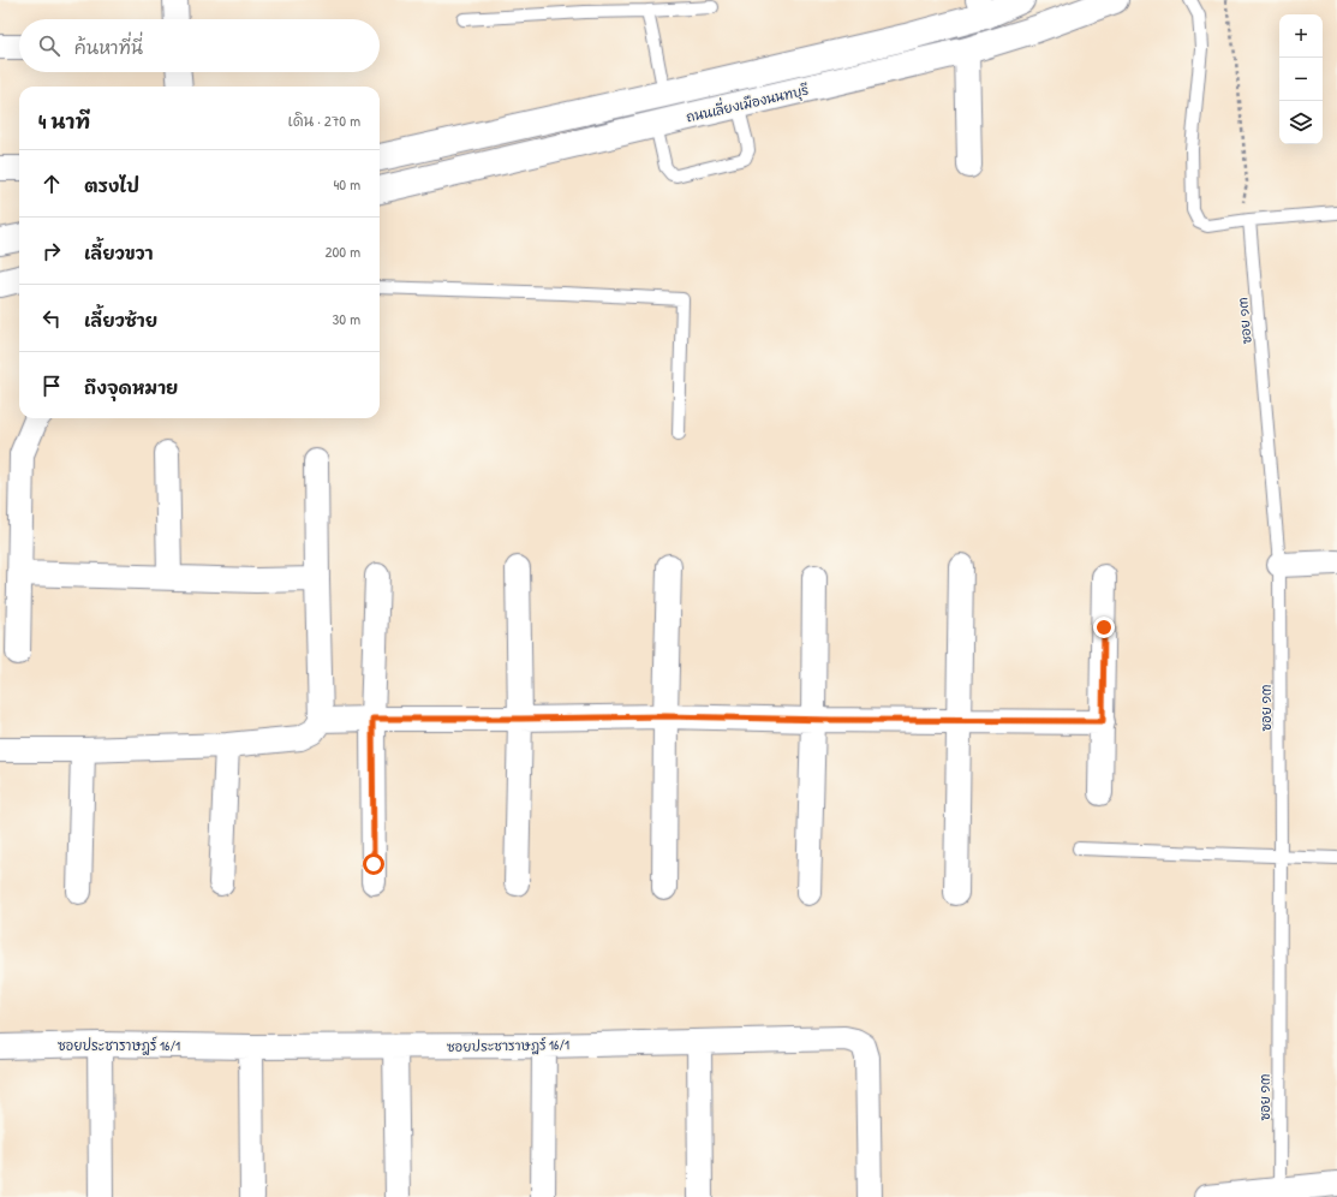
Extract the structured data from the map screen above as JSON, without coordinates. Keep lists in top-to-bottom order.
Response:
{
  "streets": {
    "main road": ["ถนนเลี่ยงเมืองนนทบุรี"],
    "street": ["ซอยประชาราษฎร์ 16/1"],
    "lane": ["ซอย ๑๓"]
  },
  "page": {
    "map_buttons": ["+", "−"],
    "search": "ค้นหาที่นี่",
    "heading": ["4 นาที", "เดิน · 270 m"],
    "list": [
      ["ตรงไป", "40 m"],
      ["เลี้ยวขวา", "200 m"],
      ["เลี้ยวซ้าย", "30 m"],
      "ถึงจุดหมาย"
    ]
  }
}
